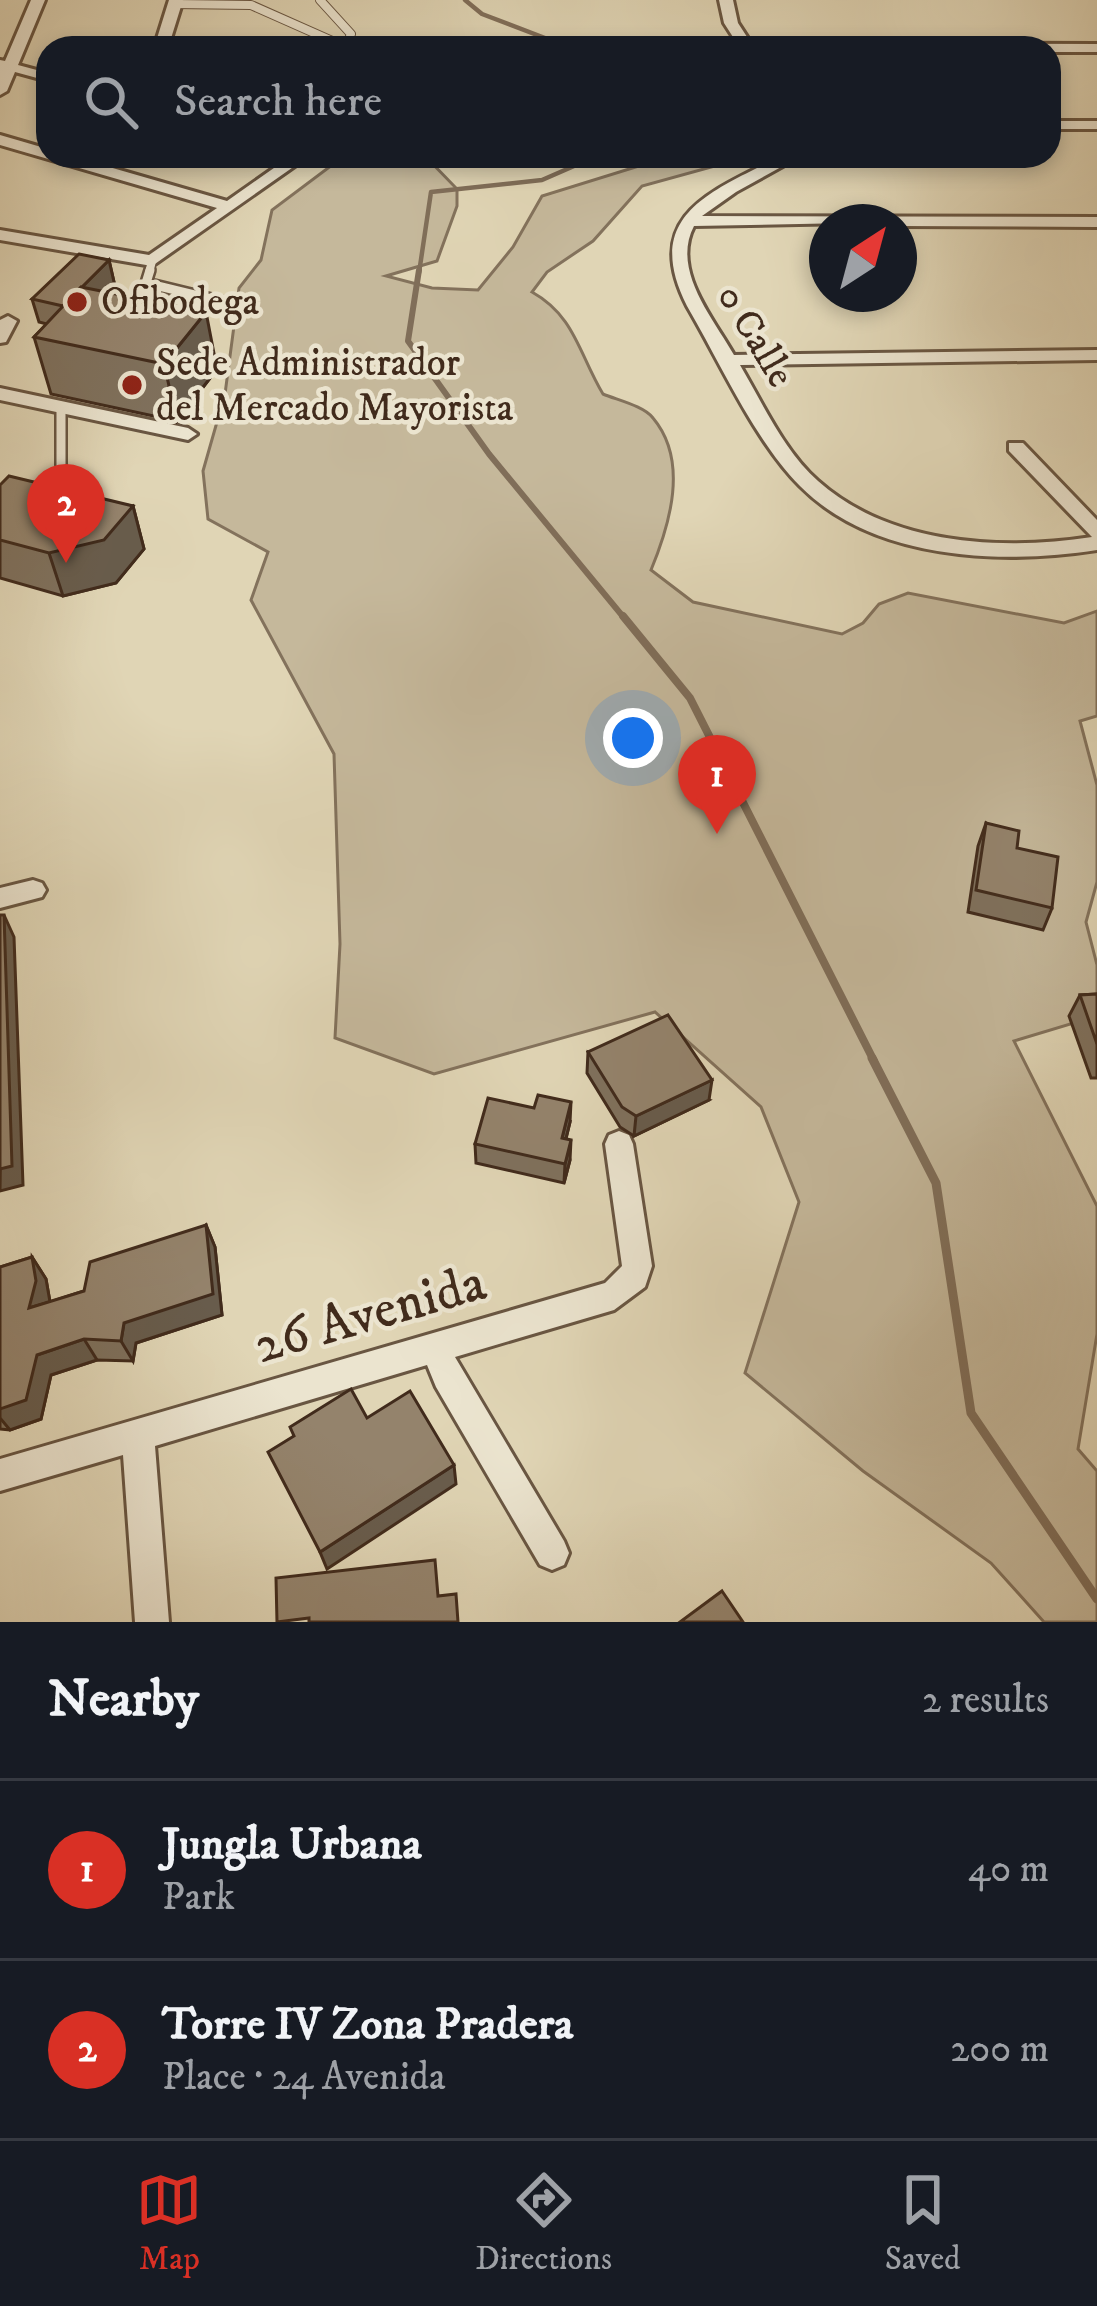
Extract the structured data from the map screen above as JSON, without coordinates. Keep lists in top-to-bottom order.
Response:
{
  "streets": {
    "street": ["0 Calle", "26 Avenida"]
  },
  "places": ["Ofibodega", "Sede Administrador del Mercado Mayorista"],
  "north": "top right",
  "page": {
    "search": "Search here",
    "pins": ["2", "1"],
    "heading": ["Nearby", "2 results"],
    "list": [
      {
        "mark": "1",
        "name": "Jungla Urbana",
        "note": "Park",
        "value": "40 m"
      },
      {
        "mark": "2",
        "name": "Torre IV Zona Pradera",
        "note": "Place · 24 Avenida",
        "value": "200 m"
      }
    ],
    "nav": ["Map", "Directions", "Saved"]
  }
}
